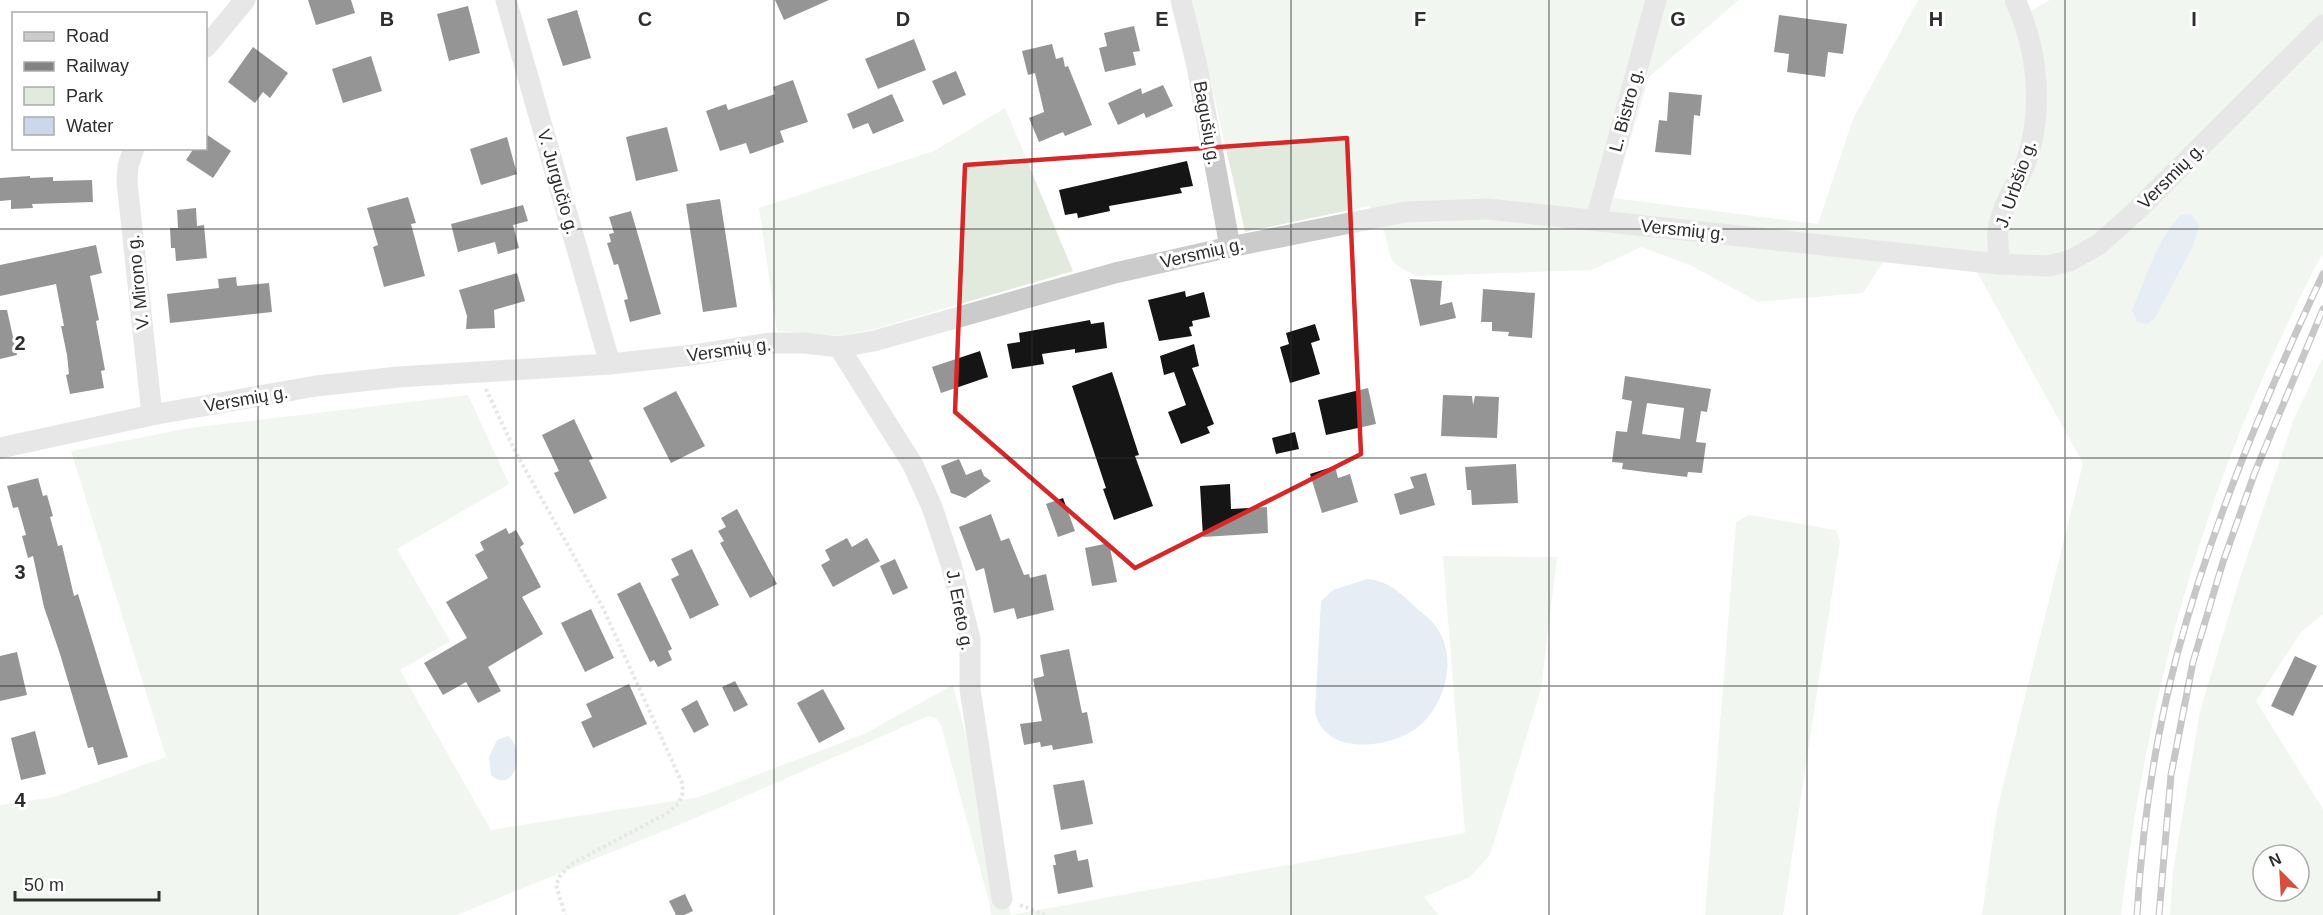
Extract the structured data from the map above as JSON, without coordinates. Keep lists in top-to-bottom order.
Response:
{
  "streets": {
    "street": [
      "L. Bistro g.",
      "Bagušių g.",
      "Versmių g.",
      "V. Jurgučio g.",
      "J. Urbšio g.",
      "V. Mirono g.",
      "J. Ereto g."
    ]
  },
  "crossings": [
    ["L. Bistro g.", "Versmių g."],
    ["Bagušių g.", "Versmių g."],
    ["Versmių g.", "V. Jurgučio g."],
    ["Versmių g.", "J. Urbšio g."],
    ["Versmių g.", "V. Mirono g."],
    ["Versmių g.", "J. Ereto g."]
  ],
  "legend": [
    "Road",
    "Railway",
    "Park",
    "Water"
  ],
  "scale_bar": "50 m",
  "north": "top left",
  "grid": {
    "columns": [
      "B",
      "C",
      "D",
      "E",
      "F",
      "G",
      "H",
      "I"
    ],
    "rows": ["2", "3", "4"]
  }
}
